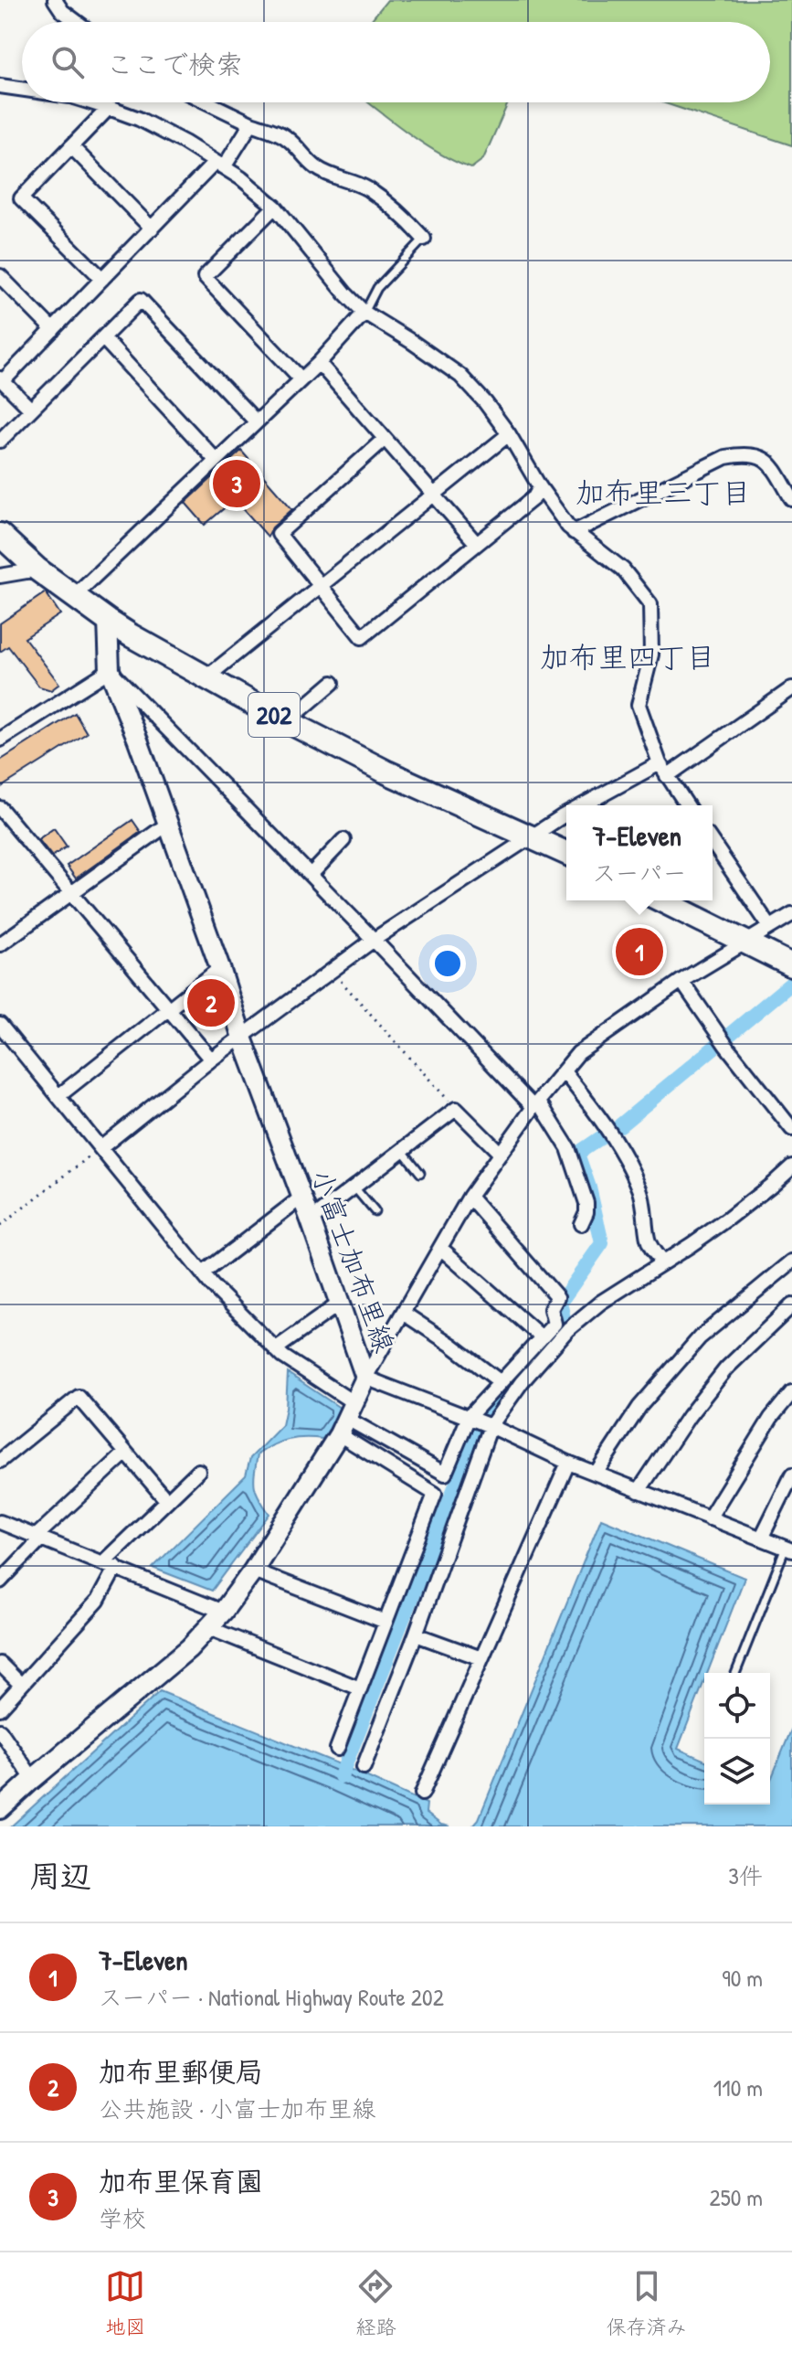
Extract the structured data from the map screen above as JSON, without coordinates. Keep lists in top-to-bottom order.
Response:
{
  "streets": {
    "highway": ["202"],
    "main road": ["小富士加布里線"]
  },
  "crossings": [
    ["202", "小富士加布里線"]
  ],
  "districts": ["加布里三丁目", "加布里四丁目"],
  "page": {
    "search": "ここで検索",
    "pins": ["3", "1", "2"],
    "popup": ["7-Eleven", "スーパー"],
    "heading": ["周辺", "3件"],
    "list": [
      {
        "mark": "1",
        "name": "7-Eleven",
        "note": "スーパー · National Highway Route 202",
        "value": "90 m"
      },
      {
        "mark": "2",
        "name": "加布里郵便局",
        "note": "公共施設 · 小富士加布里線",
        "value": "110 m"
      },
      {
        "mark": "3",
        "name": "加布里保育園",
        "note": "学校",
        "value": "250 m"
      }
    ],
    "nav": ["地図", "経路", "保存済み"]
  }
}
